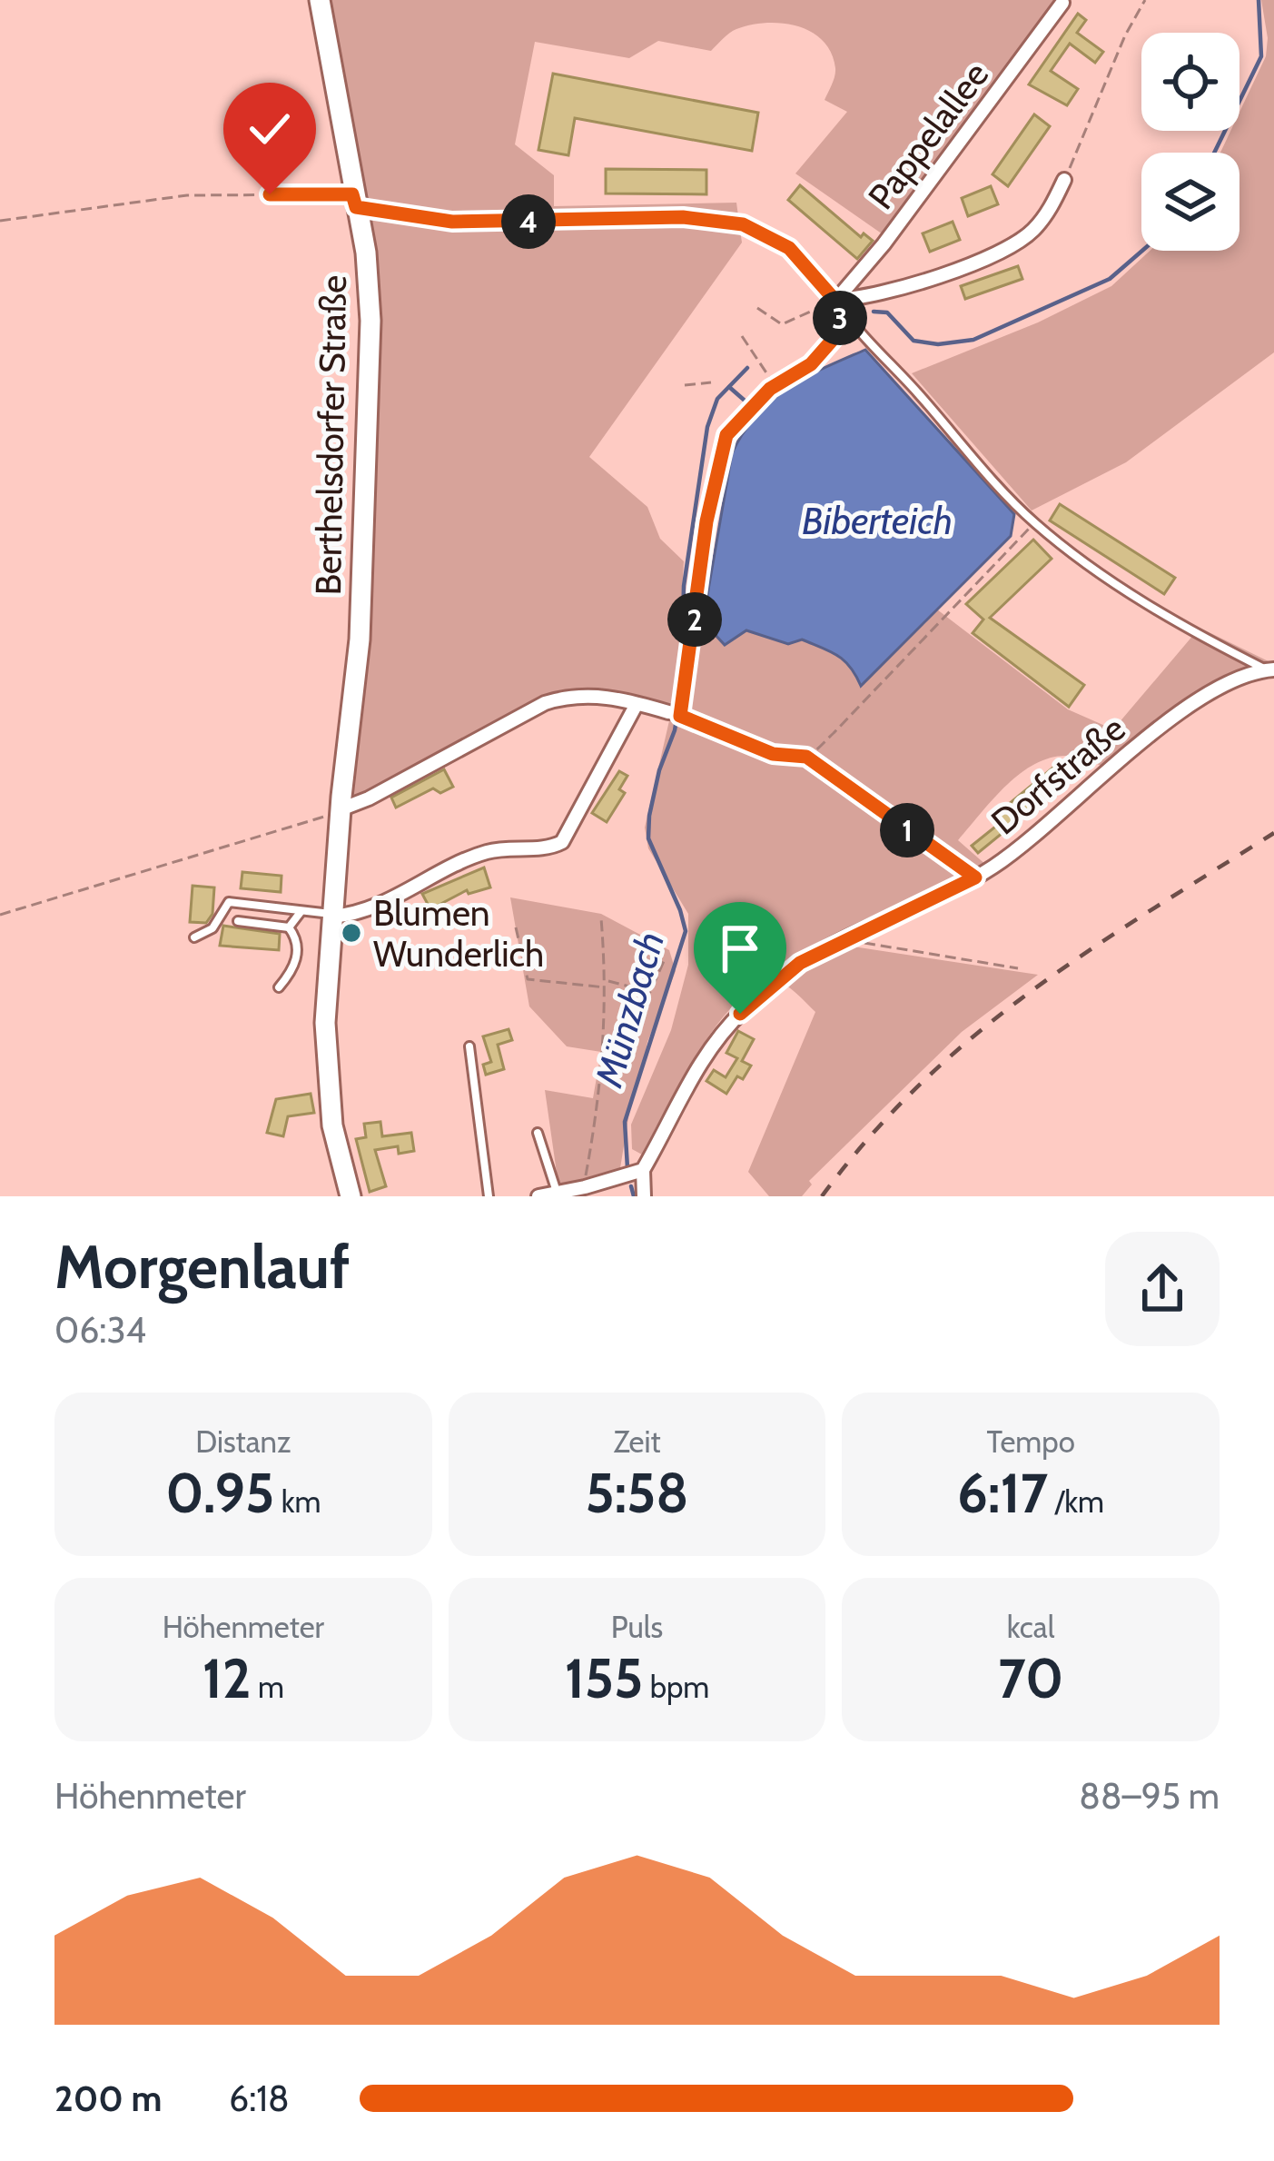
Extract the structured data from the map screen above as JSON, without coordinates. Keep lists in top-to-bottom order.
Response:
{
  "streets": {
    "street": ["Pappelallee", "Berthelsdorfer Straße", "Dorfstraße"]
  },
  "water": ["Biberteich", "Münzbach"],
  "places": ["Blumen Wunderlich"],
  "page": {
    "pins": [
      "4",
      "3",
      "2",
      "1"
    ],
    "heading": ["Morgenlauf", "06:34"],
    "stats": [
      ["Distanz", "0.95 km"],
      ["Zeit", "5:58"],
      ["Tempo", "6:17 /km"],
      ["Höhenmeter", "12 m"],
      ["Puls", "155 bpm"],
      ["kcal", "70"]
    ],
    "chart": ["Höhenmeter", "88–95 m"],
    "list": [
      {
        "name": "200 m",
        "note": "6:18"
      }
    ]
  }
}
